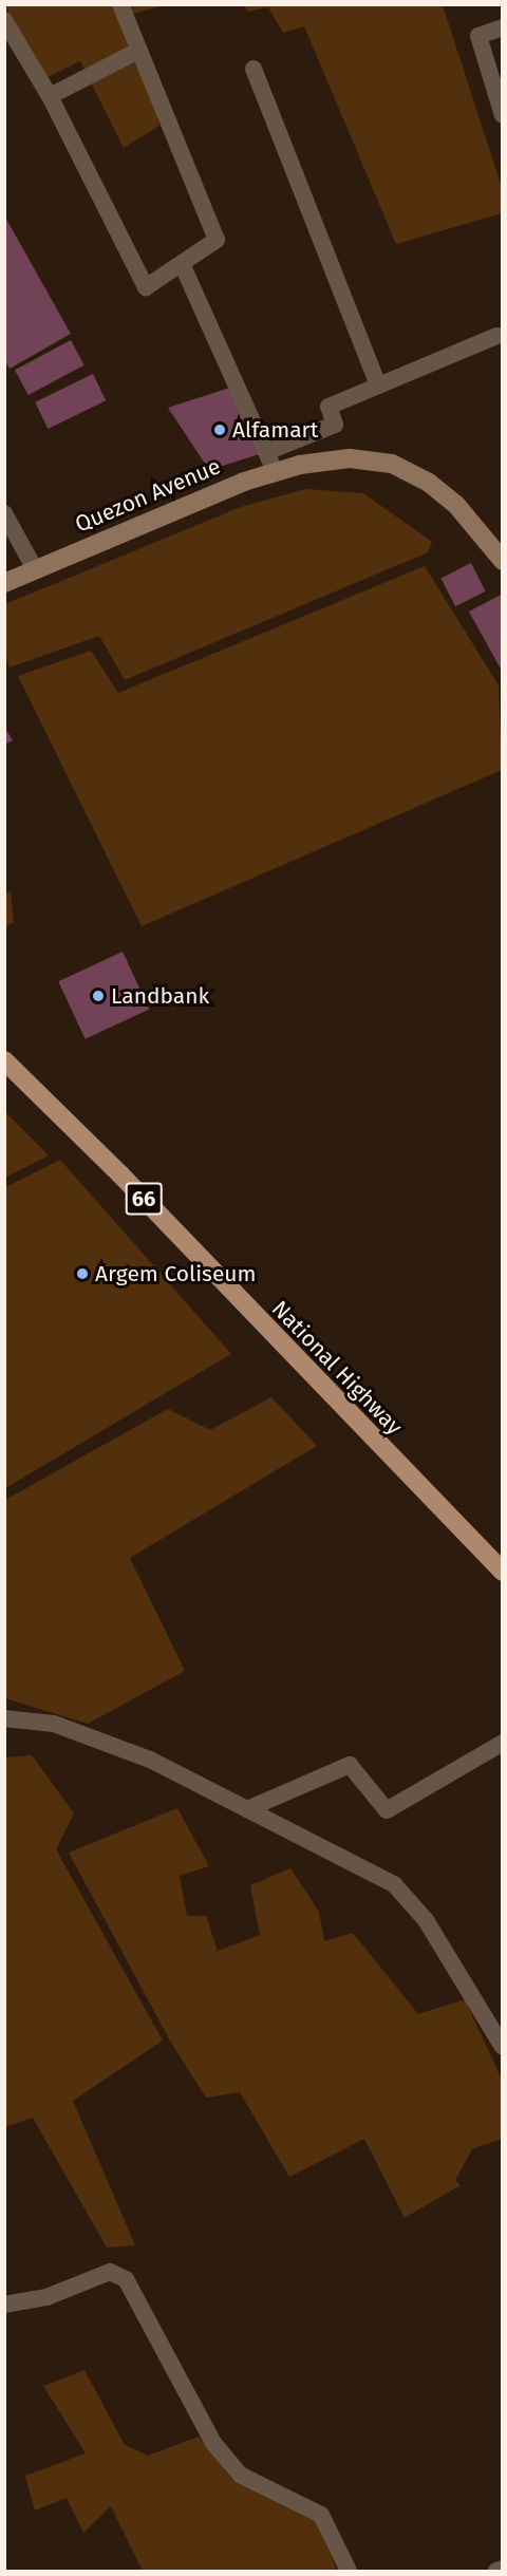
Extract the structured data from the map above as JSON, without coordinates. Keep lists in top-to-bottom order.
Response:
{
  "streets": {
    "main road": ["Quezon Avenue", "66", "National Highway"]
  },
  "places": ["Alfamart", "Landbank", "Argem Coliseum"]
}
